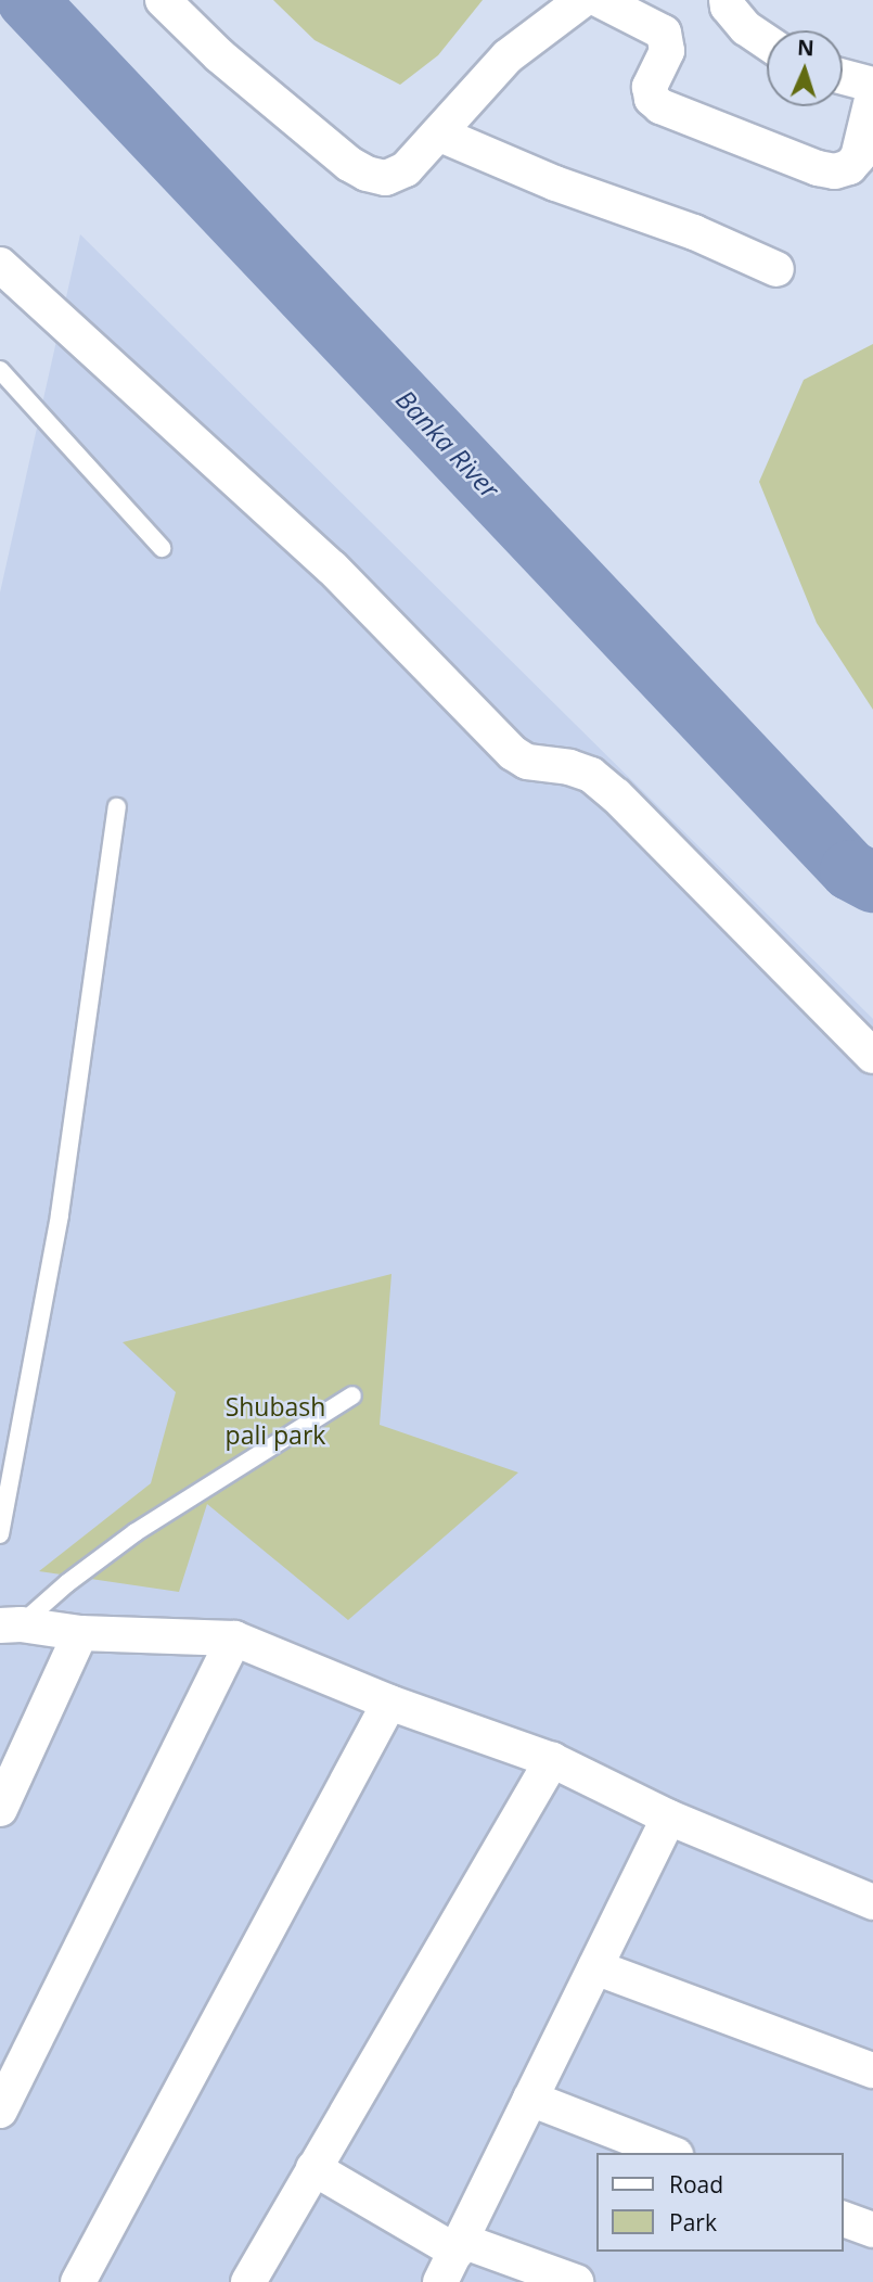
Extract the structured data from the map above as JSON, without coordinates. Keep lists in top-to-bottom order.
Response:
{
  "water": ["Banka River"],
  "parks": ["Shubash pali park"],
  "legend": ["Road", "Park"],
  "north": "top"
}
